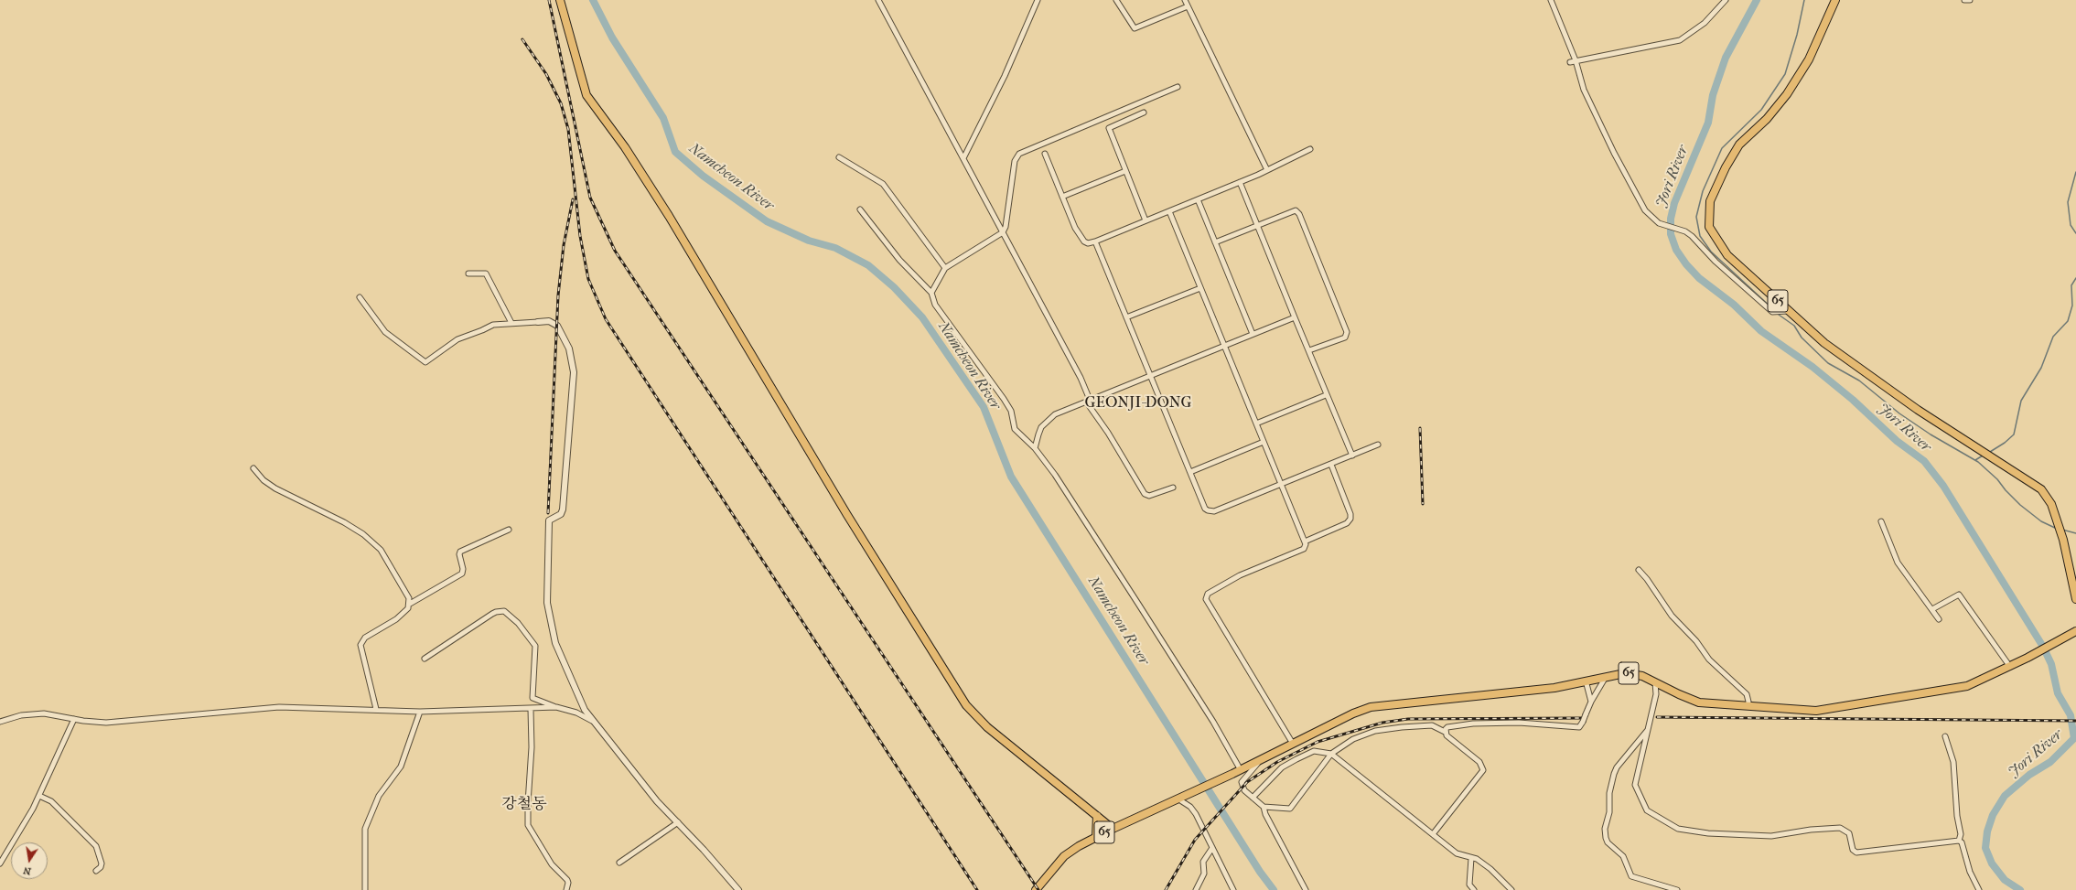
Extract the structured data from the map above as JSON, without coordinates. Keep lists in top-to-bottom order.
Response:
{
  "streets": {
    "main road": ["65"]
  },
  "districts": ["GEONJI-DONG", "강철동"],
  "water": ["Jori River", "Namcheon River"],
  "north": "bottom"
}
